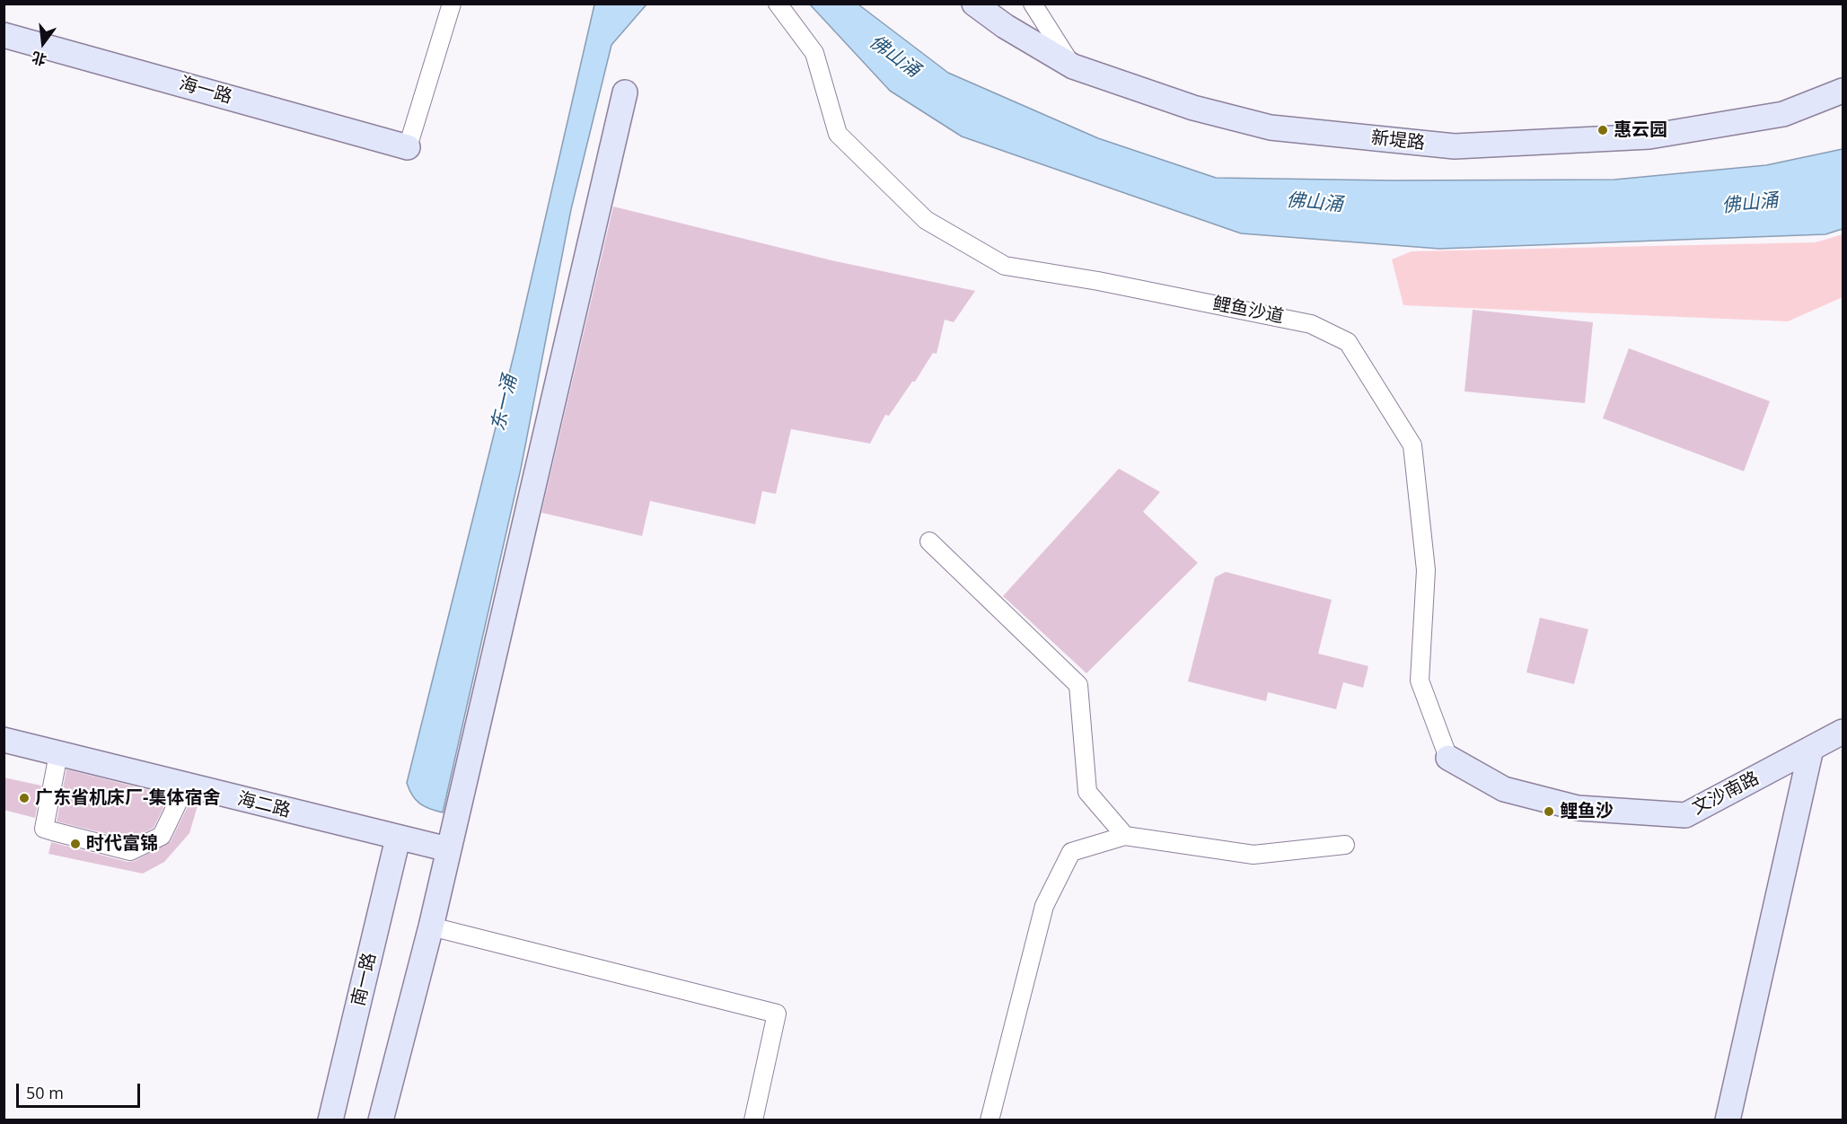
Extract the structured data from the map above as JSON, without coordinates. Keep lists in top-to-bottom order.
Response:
{
  "streets": {
    "street": [
      "海一路",
      "新堤路",
      "鲤鱼沙道",
      "文沙南路",
      "海二路",
      "南一路"
    ]
  },
  "crossings": [
    ["鲤鱼沙道", "文沙南路"],
    ["海二路", "南一路"]
  ],
  "water": ["佛山涌", "东一涌"],
  "places": [
    "惠云园",
    "广东省机床厂-集体宿舍",
    "鲤鱼沙",
    "时代富锦"
  ],
  "scale_bar": "50 m",
  "north": "bottom"
}
